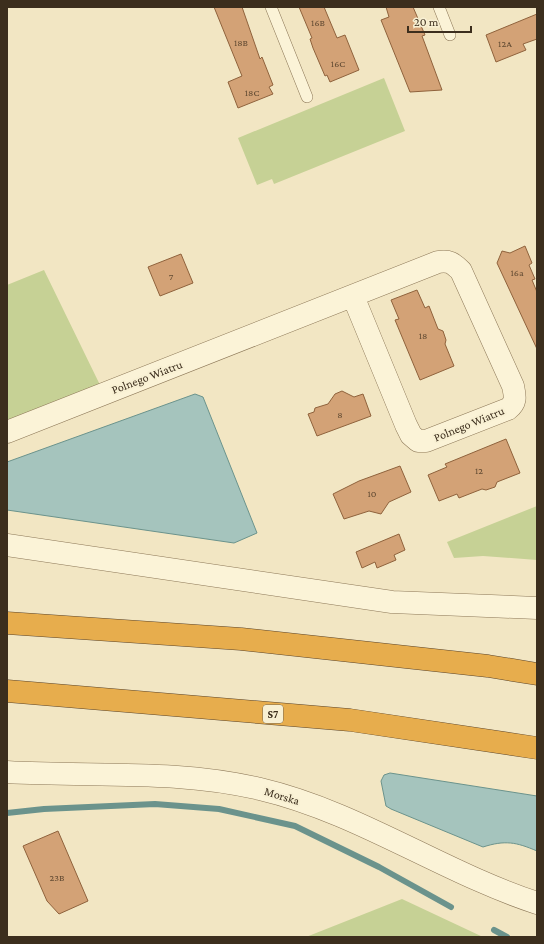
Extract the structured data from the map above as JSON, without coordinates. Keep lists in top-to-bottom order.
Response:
{
  "streets": {
    "highway": ["S7"],
    "street": ["Polnego Wiatru", "Morska"]
  },
  "house_numbers": [
    "16B",
    "18B",
    "12A",
    "16C",
    "18C",
    "16a",
    "7",
    "18",
    "8",
    "12",
    "10",
    "23B"
  ],
  "scale_bar": "20 m"
}
